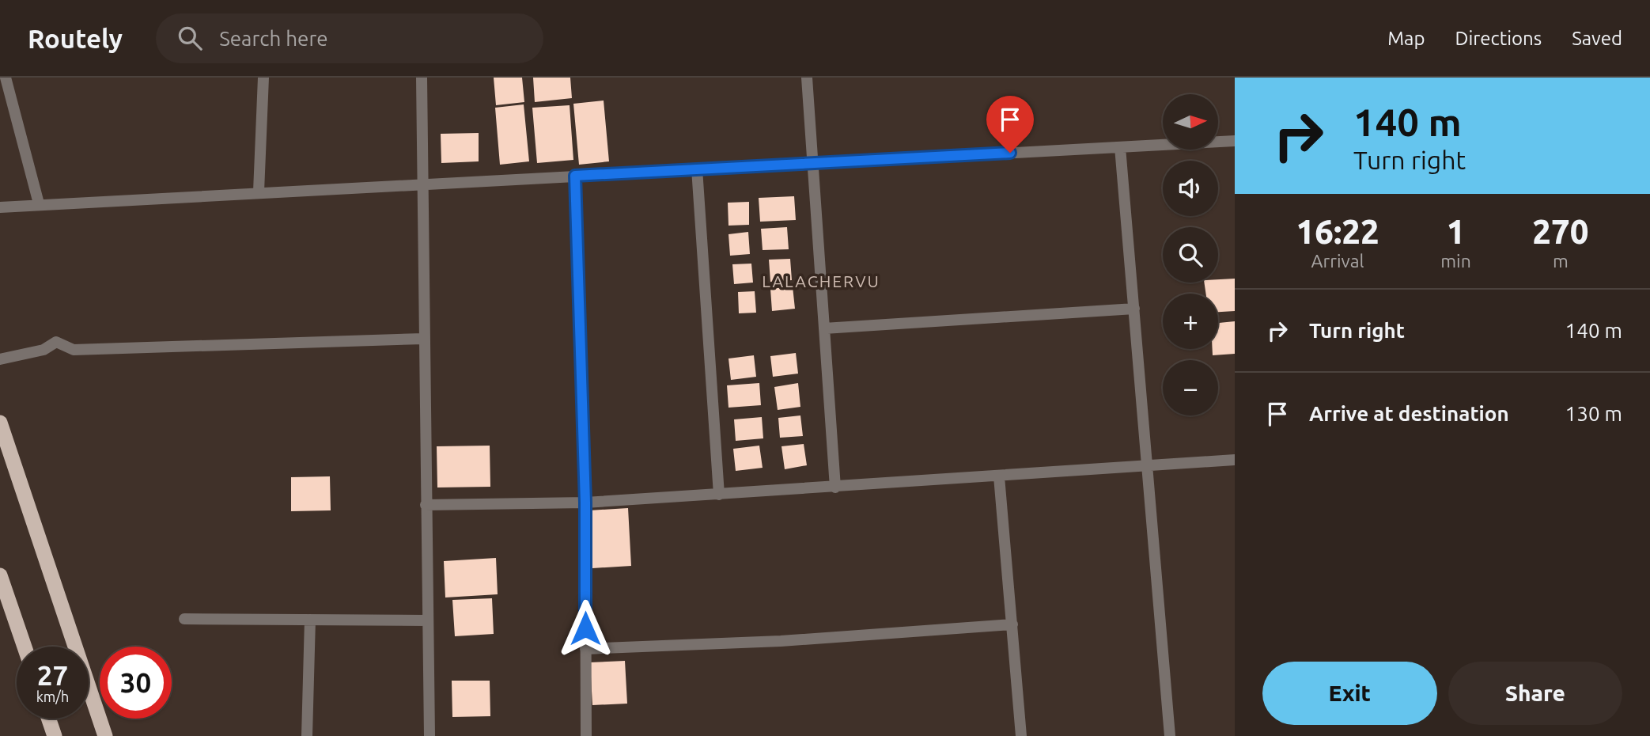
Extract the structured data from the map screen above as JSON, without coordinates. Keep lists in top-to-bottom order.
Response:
{
  "districts": ["LALACHERVU"],
  "north": "right",
  "page": {
    "header": "Routely",
    "search": "Search here",
    "nav": ["Map", "Directions", "Saved"],
    "turn": ["140 m", "Turn right"],
    "map_buttons": ["+", "−"],
    "eta": [
      "16:22",
      "Arrival",
      "1",
      "min",
      "270",
      "m"
    ],
    "list": [
      {
        "name": "Turn right",
        "value": "140 m"
      },
      {
        "name": "Arrive at destination",
        "value": "130 m"
      }
    ],
    "speed": "27 km/h",
    "limit": "30",
    "buttons": ["Exit", "Share"]
  }
}
